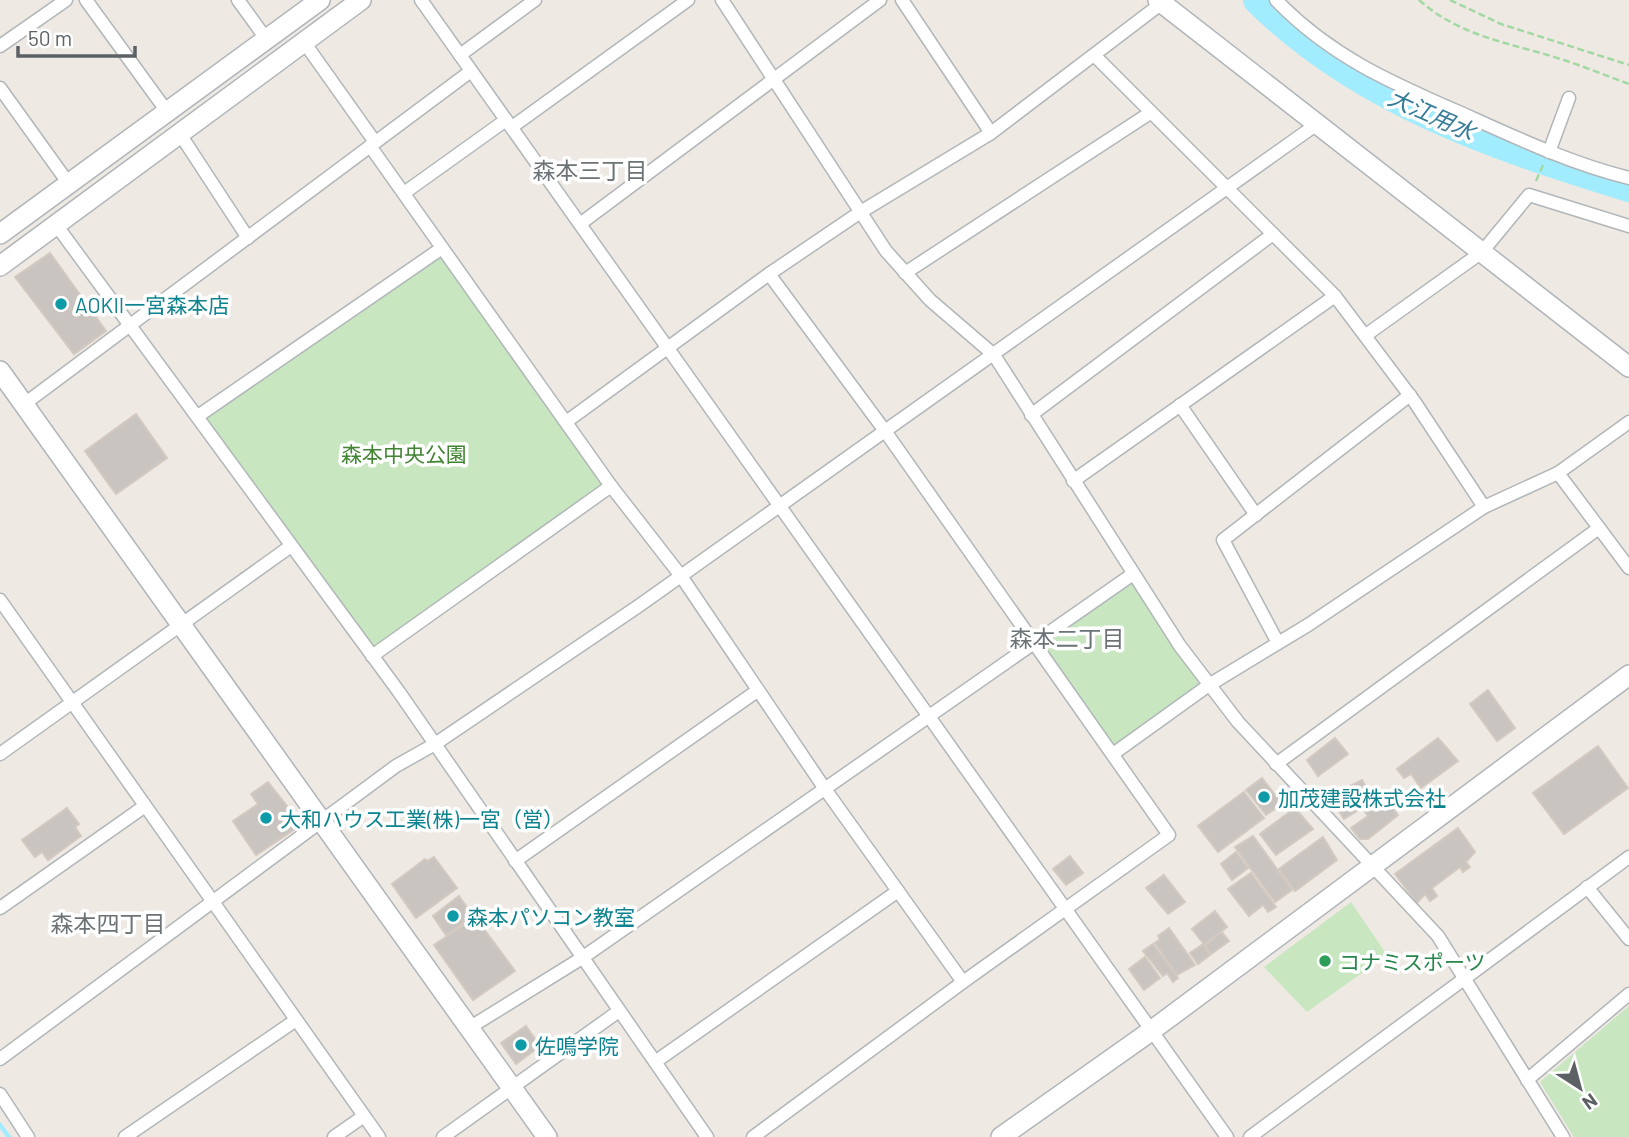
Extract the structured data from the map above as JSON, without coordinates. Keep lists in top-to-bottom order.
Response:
{
  "districts": ["森本三丁目", "森本二丁目", "森本四丁目"],
  "water": ["大江用水"],
  "parks": ["森本中央公園"],
  "places": [
    "AOKII一宮森本店",
    "加茂建設株式会社",
    "大和ハウス工業(株)一宮（営）",
    "森本パソコン教室",
    "コナミスポーツ",
    "佐鳴学院"
  ],
  "scale_bar": "50 m",
  "north": "bottom right"
}
